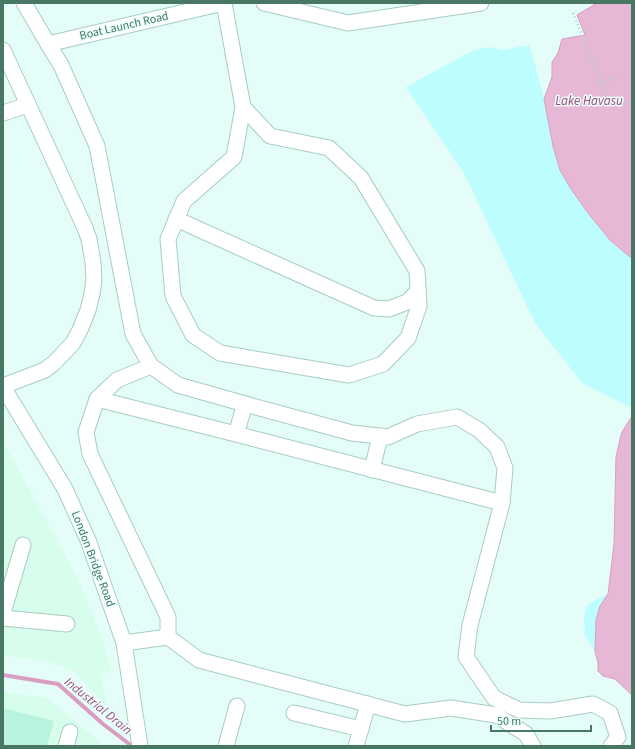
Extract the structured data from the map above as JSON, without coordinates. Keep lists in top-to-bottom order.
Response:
{
  "streets": {
    "street": ["Boat Launch Road", "London Bridge Road"]
  },
  "water": ["Lake Havasu", "Industrial Drain"],
  "scale_bar": "50 m"
}
